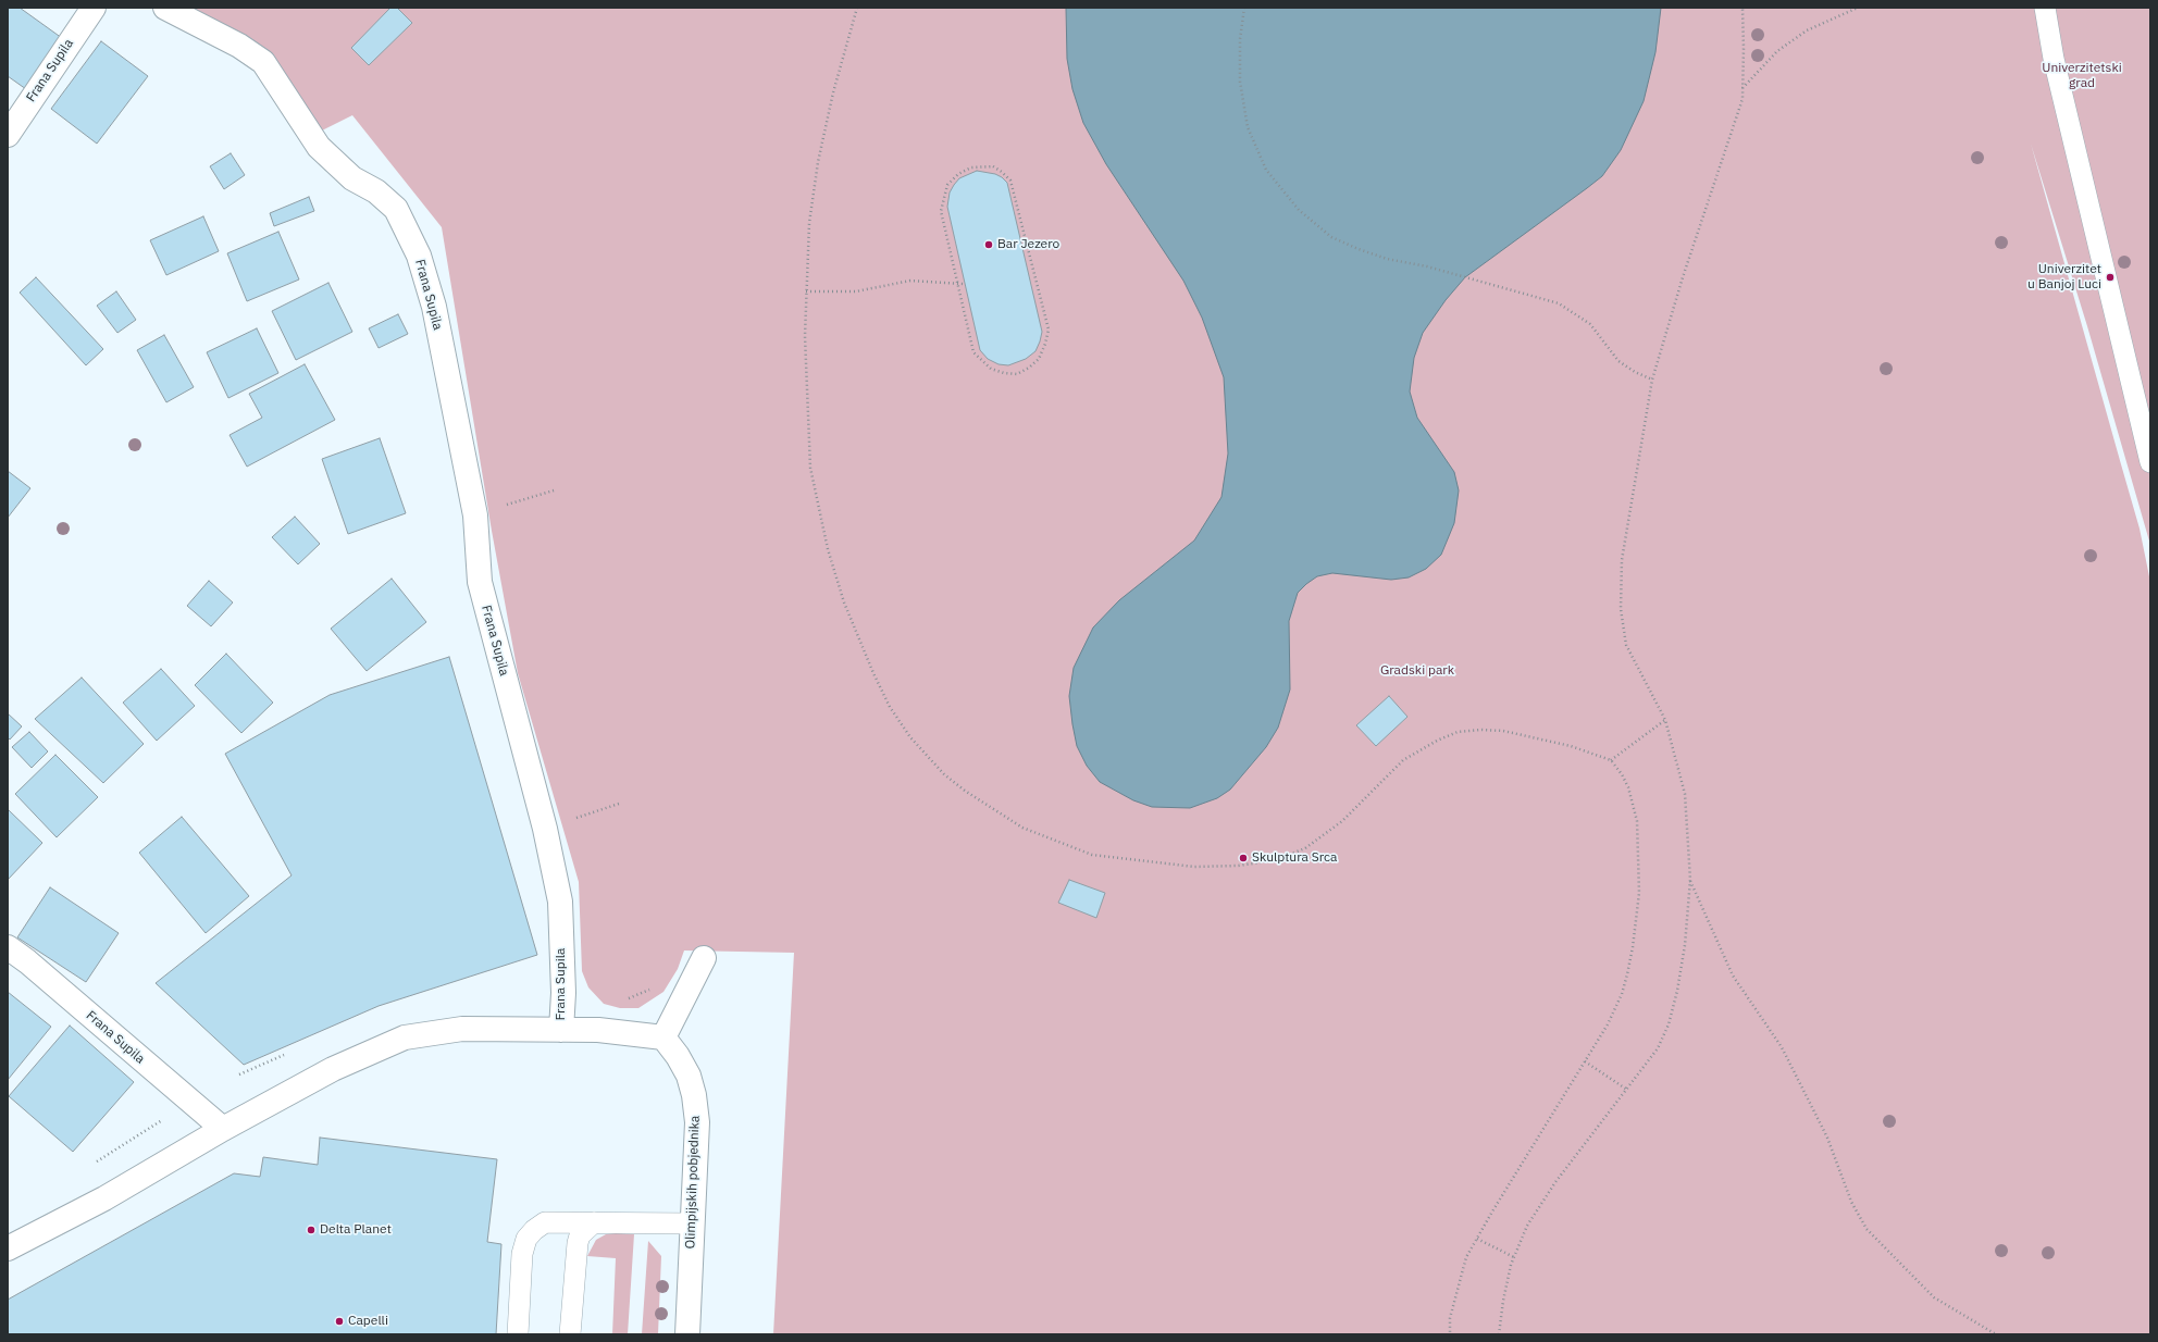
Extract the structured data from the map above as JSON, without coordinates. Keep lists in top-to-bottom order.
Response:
{
  "streets": {
    "street": ["Frana Supila", "Olimpijskih pobjednika"]
  },
  "parks": ["Univerzitetski grad", "Gradski park"],
  "places": [
    "Bar Jezero",
    "Univerzitet u Banjoj Luci",
    "Skulptura Srca",
    "Delta Planet",
    "Capelli"
  ]
}
